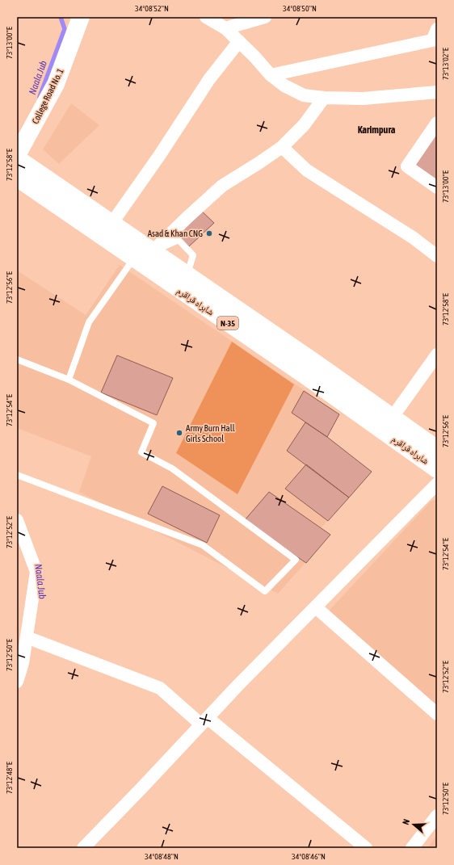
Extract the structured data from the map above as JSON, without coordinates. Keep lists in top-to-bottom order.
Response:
{
  "streets": {
    "main road": ["College Road No. 1", "شاہراہ قراقرم", "N-35"]
  },
  "districts": ["Karimpura"],
  "water": ["Naala Jub"],
  "places": ["Asad & Khan CNG", "Army Burn Hall Girls School"],
  "north": "left",
  "coordinates": [
    "34°08'52\"N",
    "34°08'50\"N",
    "73°13'00\"E",
    "73°13'02\"E",
    "73°12'58\"E",
    "73°12'56\"E",
    "73°12'54\"E",
    "73°12'52\"E",
    "73°12'50\"E",
    "73°12'48\"E",
    "34°08'48\"N",
    "34°08'46\"N"
  ]
}
